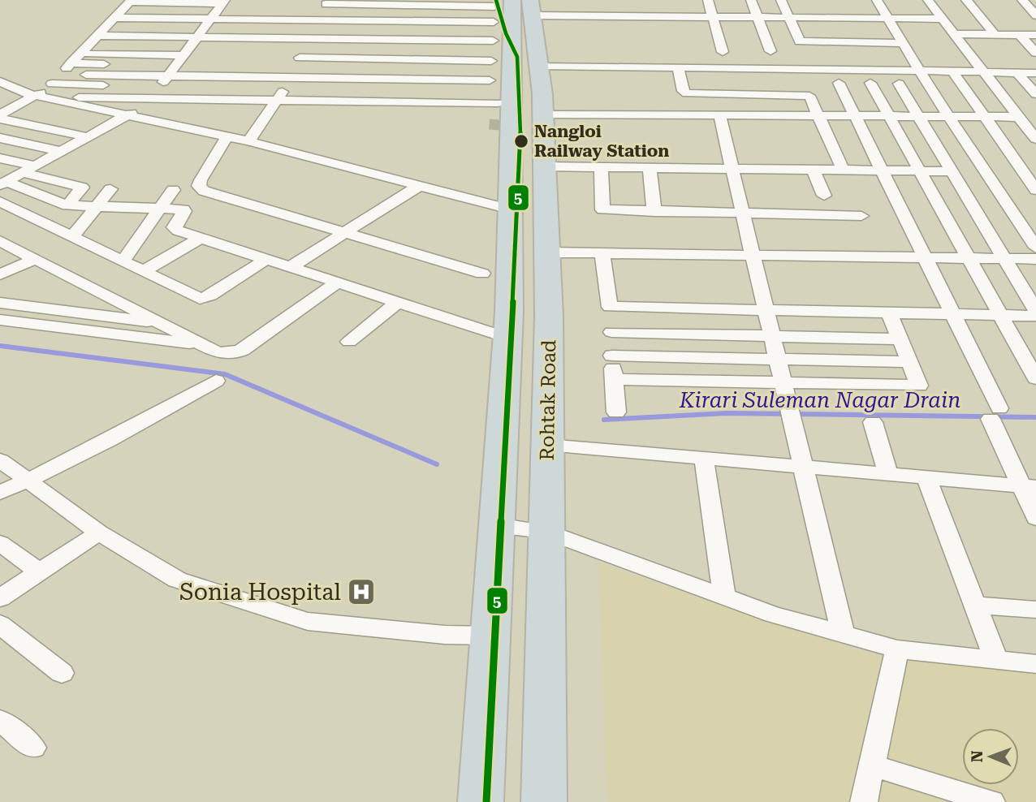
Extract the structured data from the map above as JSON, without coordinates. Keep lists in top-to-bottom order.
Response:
{
  "streets": {
    "highway": ["Rohtak Road"]
  },
  "water": ["Kirari Suleman Nagar Drain"],
  "places": {
    "other": ["Nangloi Railway Station"],
    "hospital": ["Sonia Hospital"]
  },
  "lines": ["transit line 5"],
  "north": "left"
}
